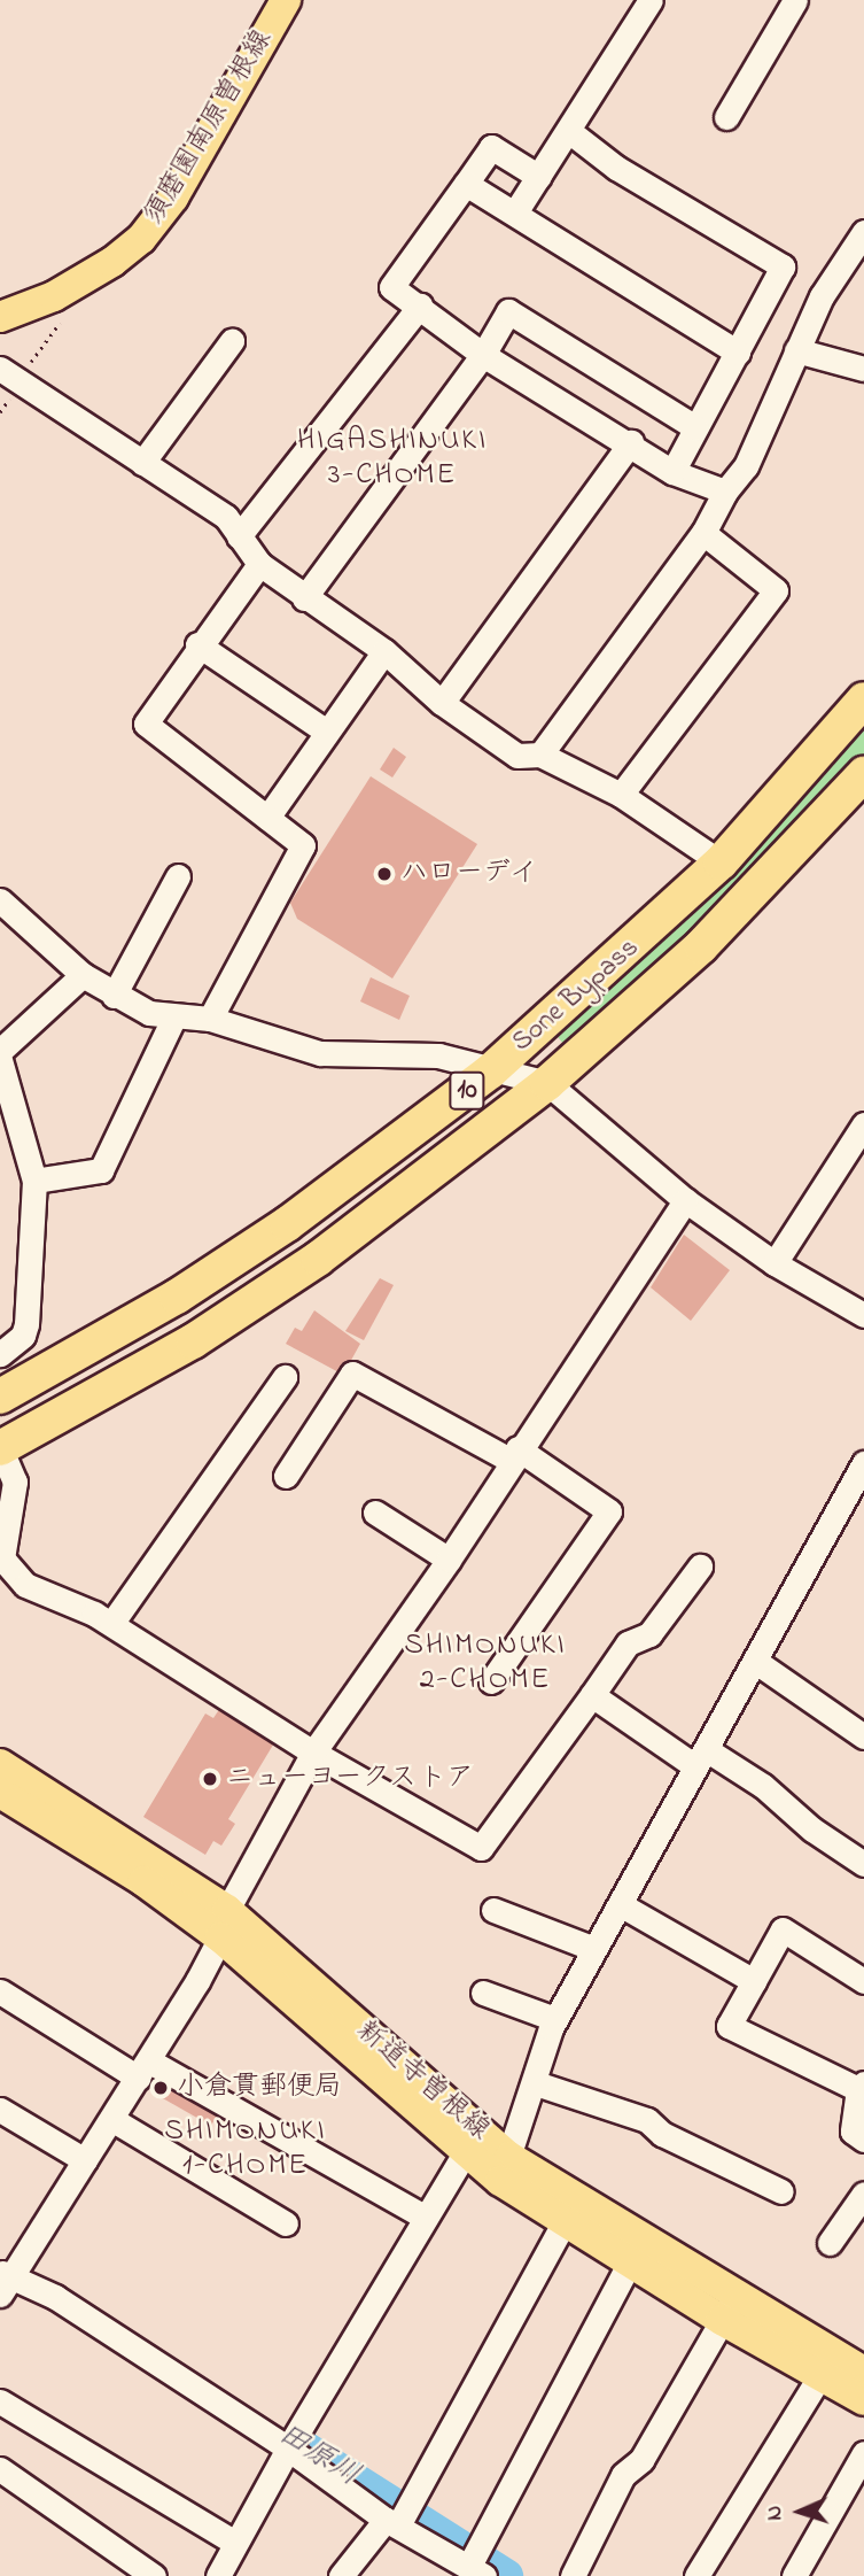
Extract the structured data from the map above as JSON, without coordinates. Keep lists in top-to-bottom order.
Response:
{
  "streets": {
    "highway": ["Sone Bypass", "10"],
    "main road": ["須磨園南原曽根線", "新道寺曽根線"]
  },
  "districts": ["HIGASHINUKI 3-CHOME", "SHIMONUKI 2-CHOME", "SHIMONUKI 1-CHOME"],
  "water": ["田原川"],
  "places": ["ハローデイ", "ニューヨークストア", "小倉貫郵便局"],
  "north": "left"
}
